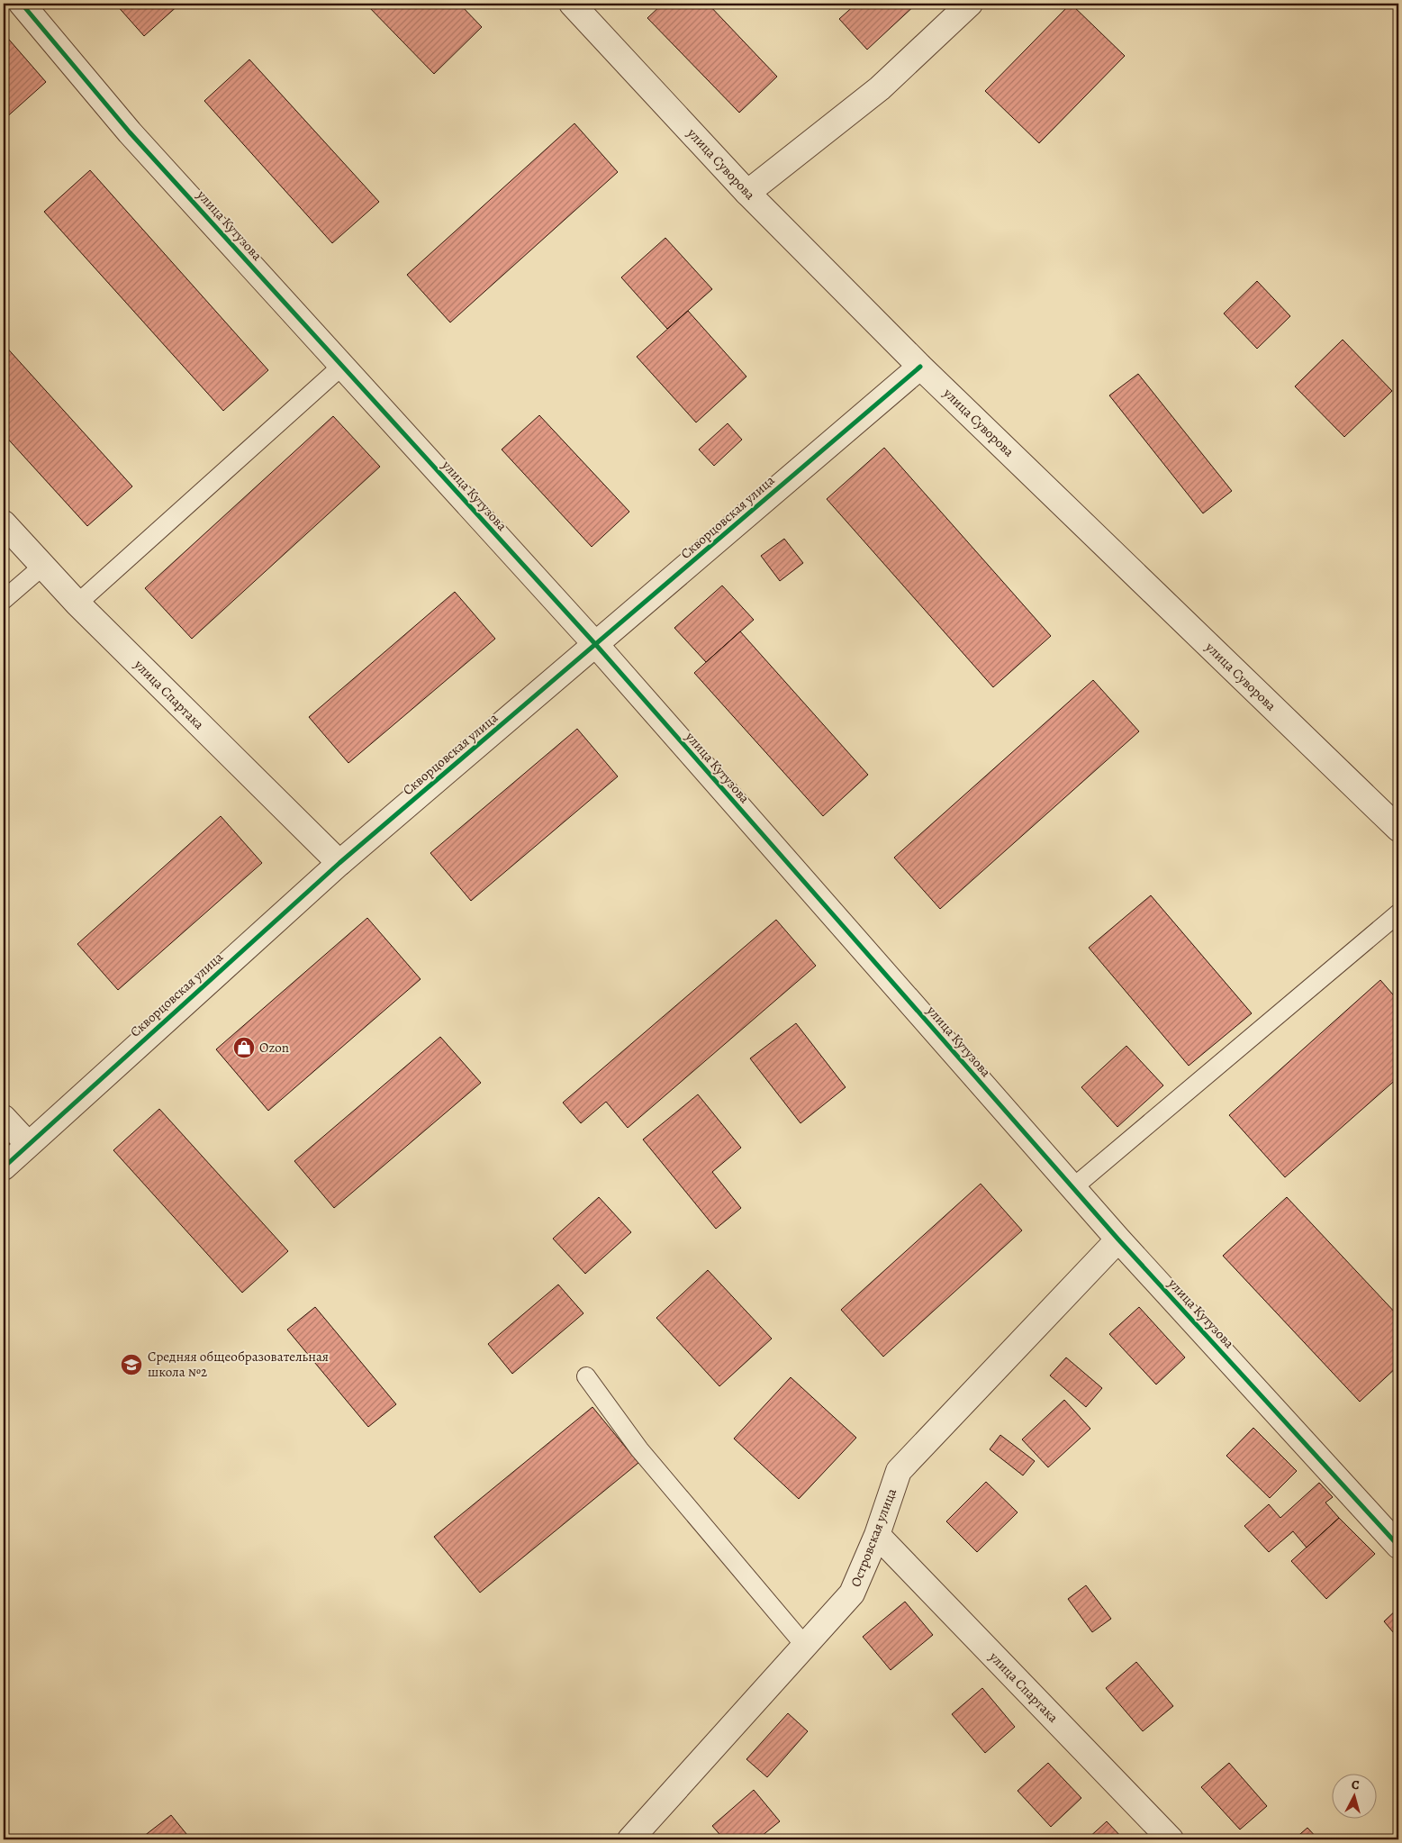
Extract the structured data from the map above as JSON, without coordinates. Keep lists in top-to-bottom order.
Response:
{
  "streets": {
    "street": [
      "улица Суворова",
      "улица Кутузова",
      "Скворцовская улица",
      "улица Спартака",
      "Островская улица"
    ]
  },
  "crossings": [
    ["улица Суворова", "Скворцовская улица"],
    ["улица Кутузова", "Скворцовская улица"],
    ["улица Кутузова", "Островская улица"],
    ["Скворцовская улица", "улица Спартака"],
    ["улица Спартака", "Островская улица"]
  ],
  "places": {
    "shop": ["Ozon"],
    "school or university": ["Средняя общеобразовательная школа №2"]
  },
  "north": "top"
}
